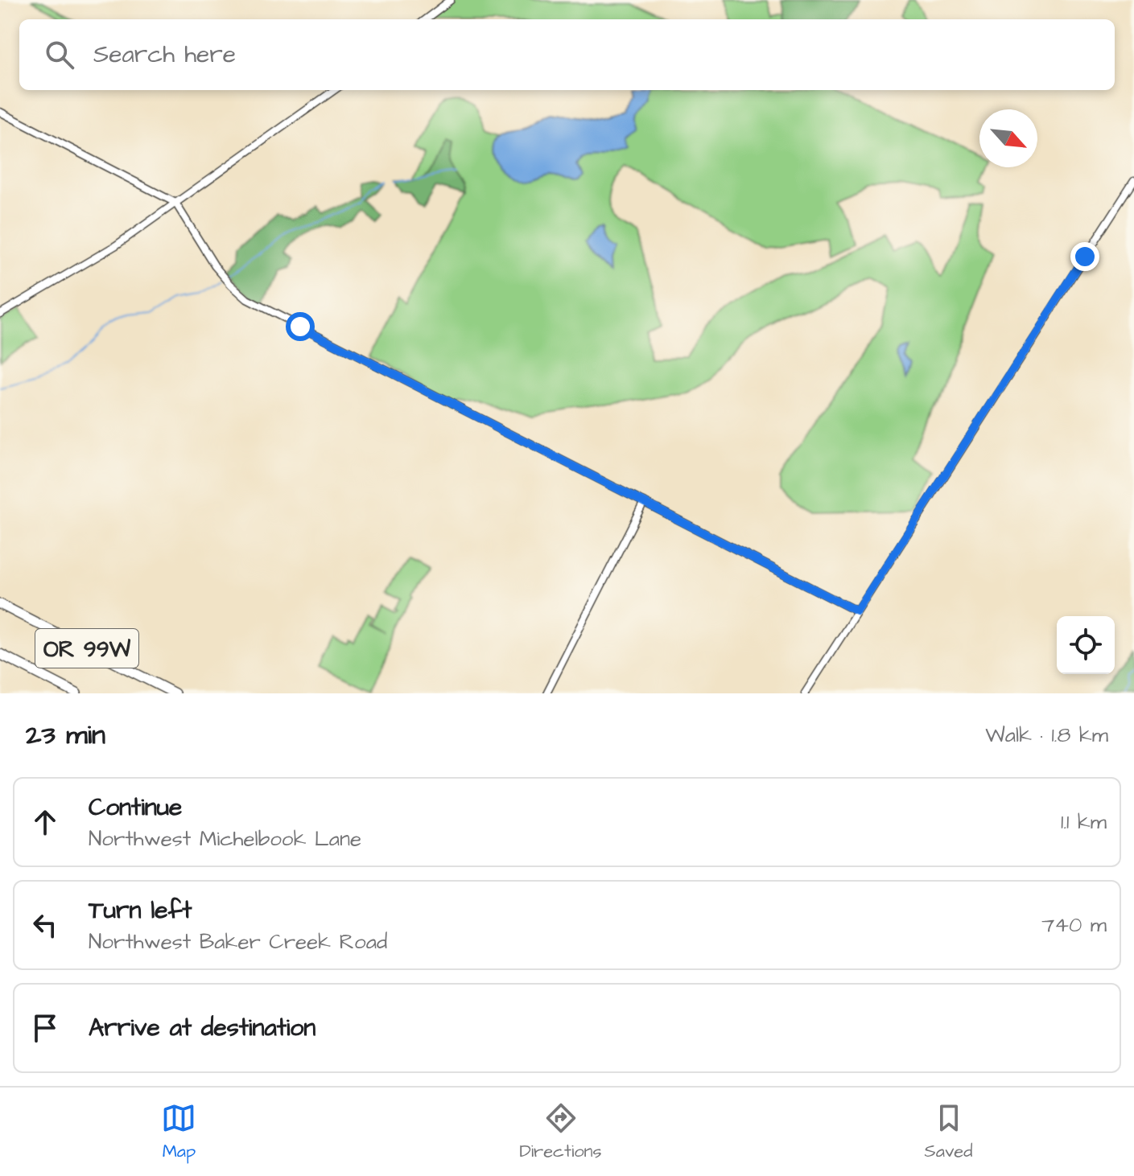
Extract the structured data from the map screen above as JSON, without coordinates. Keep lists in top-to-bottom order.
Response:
{
  "streets": {
    "highway": ["OR 99W"]
  },
  "north": "bottom right",
  "page": {
    "search": "Search here",
    "heading": ["23 min", "Walk · 1.8 km"],
    "list": [
      ["Continue", "Northwest Michelbook Lane", "1.1 km"],
      ["Turn left", "Northwest Baker Creek Road", "740 m"],
      "Arrive at destination"
    ],
    "nav": ["Map", "Directions", "Saved"]
  }
}
